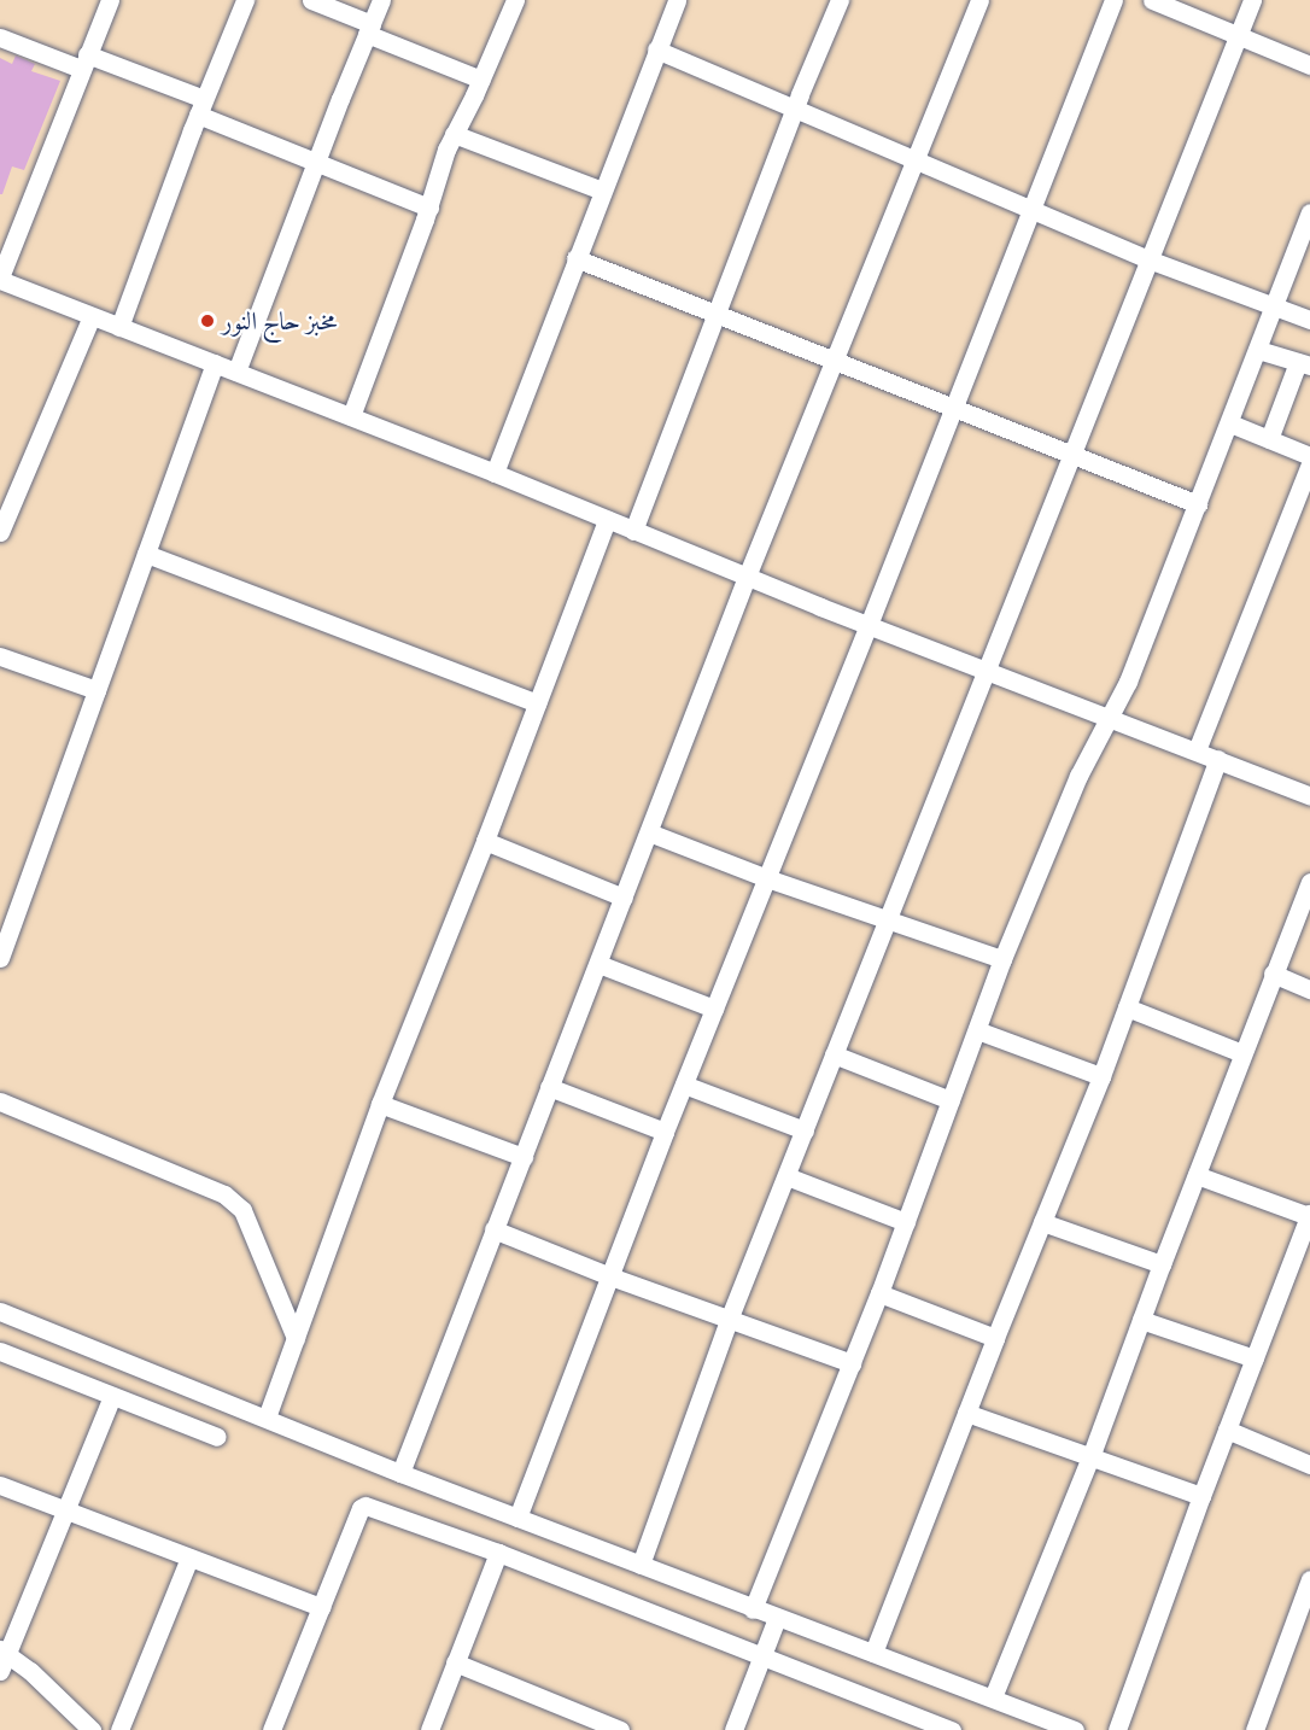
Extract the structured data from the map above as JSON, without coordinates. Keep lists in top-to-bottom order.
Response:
{
  "places": ["مخبز حاج النور"]
}
